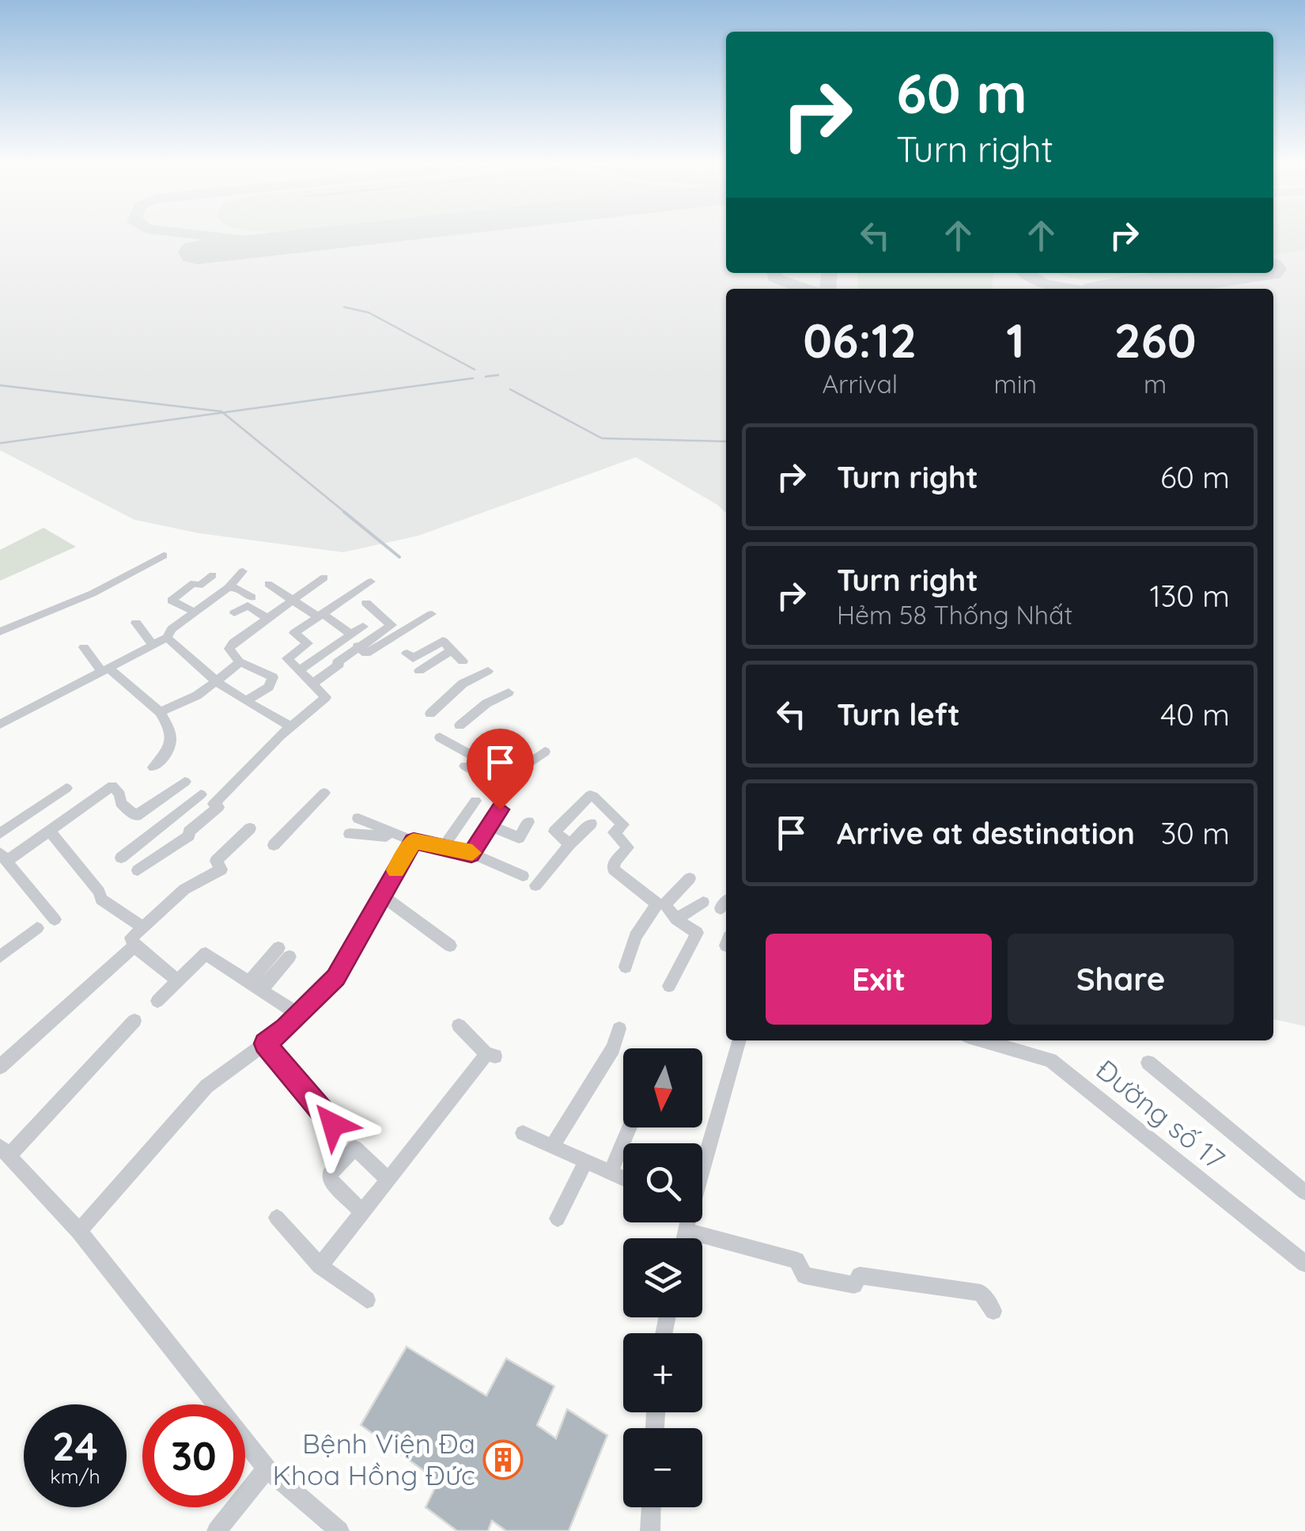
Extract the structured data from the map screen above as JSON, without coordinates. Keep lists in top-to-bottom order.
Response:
{
  "streets": {
    "street": ["Đường số 17"]
  },
  "places": {
    "building": ["Bệnh Viện Đa Khoa Hồng Đức"]
  },
  "north": "bottom",
  "page": {
    "turn": ["60 m", "Turn right"],
    "eta": [
      "06:12",
      "Arrival",
      "1",
      "min",
      "260",
      "m"
    ],
    "list": [
      {
        "name": "Turn right",
        "value": "60 m"
      },
      {
        "name": "Turn right",
        "note": "Hẻm 58 Thống Nhất",
        "value": "130 m"
      },
      {
        "name": "Turn left",
        "value": "40 m"
      },
      {
        "name": "Arrive at destination",
        "value": "30 m"
      }
    ],
    "buttons": ["Exit", "Share"],
    "map_buttons": ["+", "−"],
    "speed": "24 km/h",
    "limit": "30"
  }
}
